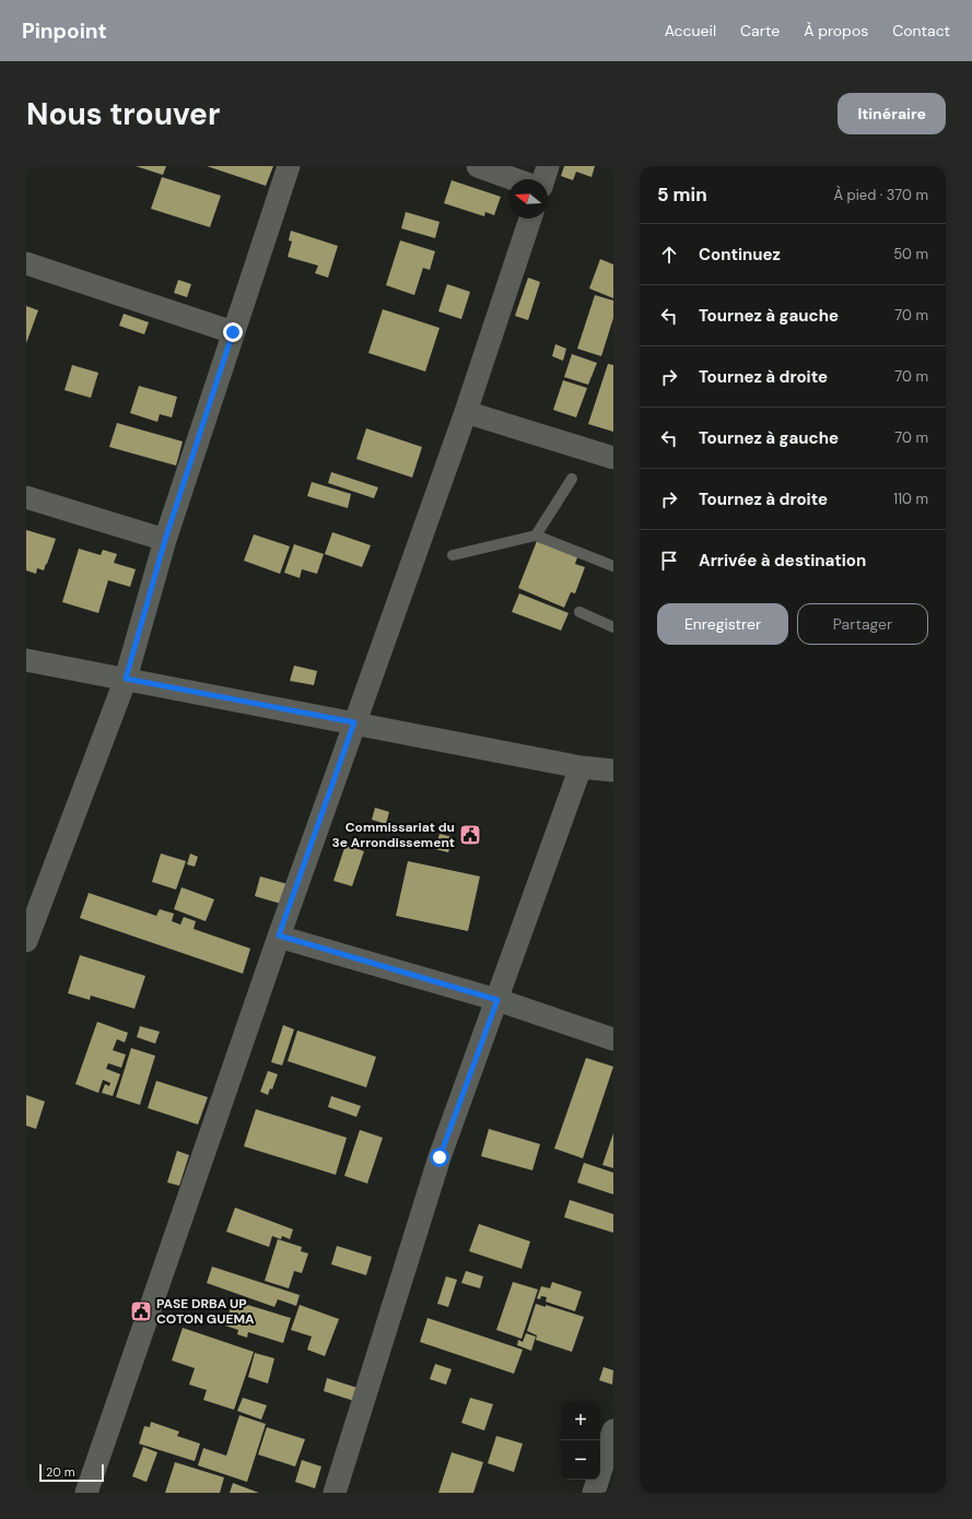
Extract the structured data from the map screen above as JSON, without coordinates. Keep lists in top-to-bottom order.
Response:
{
  "places": {
    "public building": ["Commissariat du 3e Arrondissement", "PASE DRBA UP COTON GUEMA"]
  },
  "scale_bar": "20 m",
  "north": "left",
  "page": {
    "header": "Pinpoint",
    "nav": [
      "Accueil",
      "Carte",
      "À propos",
      "Contact"
    ],
    "buttons": [
      "Itinéraire",
      ["Enregistrer", "Partager"]
    ],
    "title": "Nous trouver",
    "heading": ["5 min", "À pied · 370 m"],
    "list": [
      ["Continuez", "50 m"],
      ["Tournez à gauche", "70 m"],
      ["Tournez à droite", "70 m"],
      ["Tournez à gauche", "70 m"],
      ["Tournez à droite", "110 m"],
      "Arrivée à destination"
    ],
    "map_buttons": ["+", "−"],
    "scale": "20 m"
  }
}
